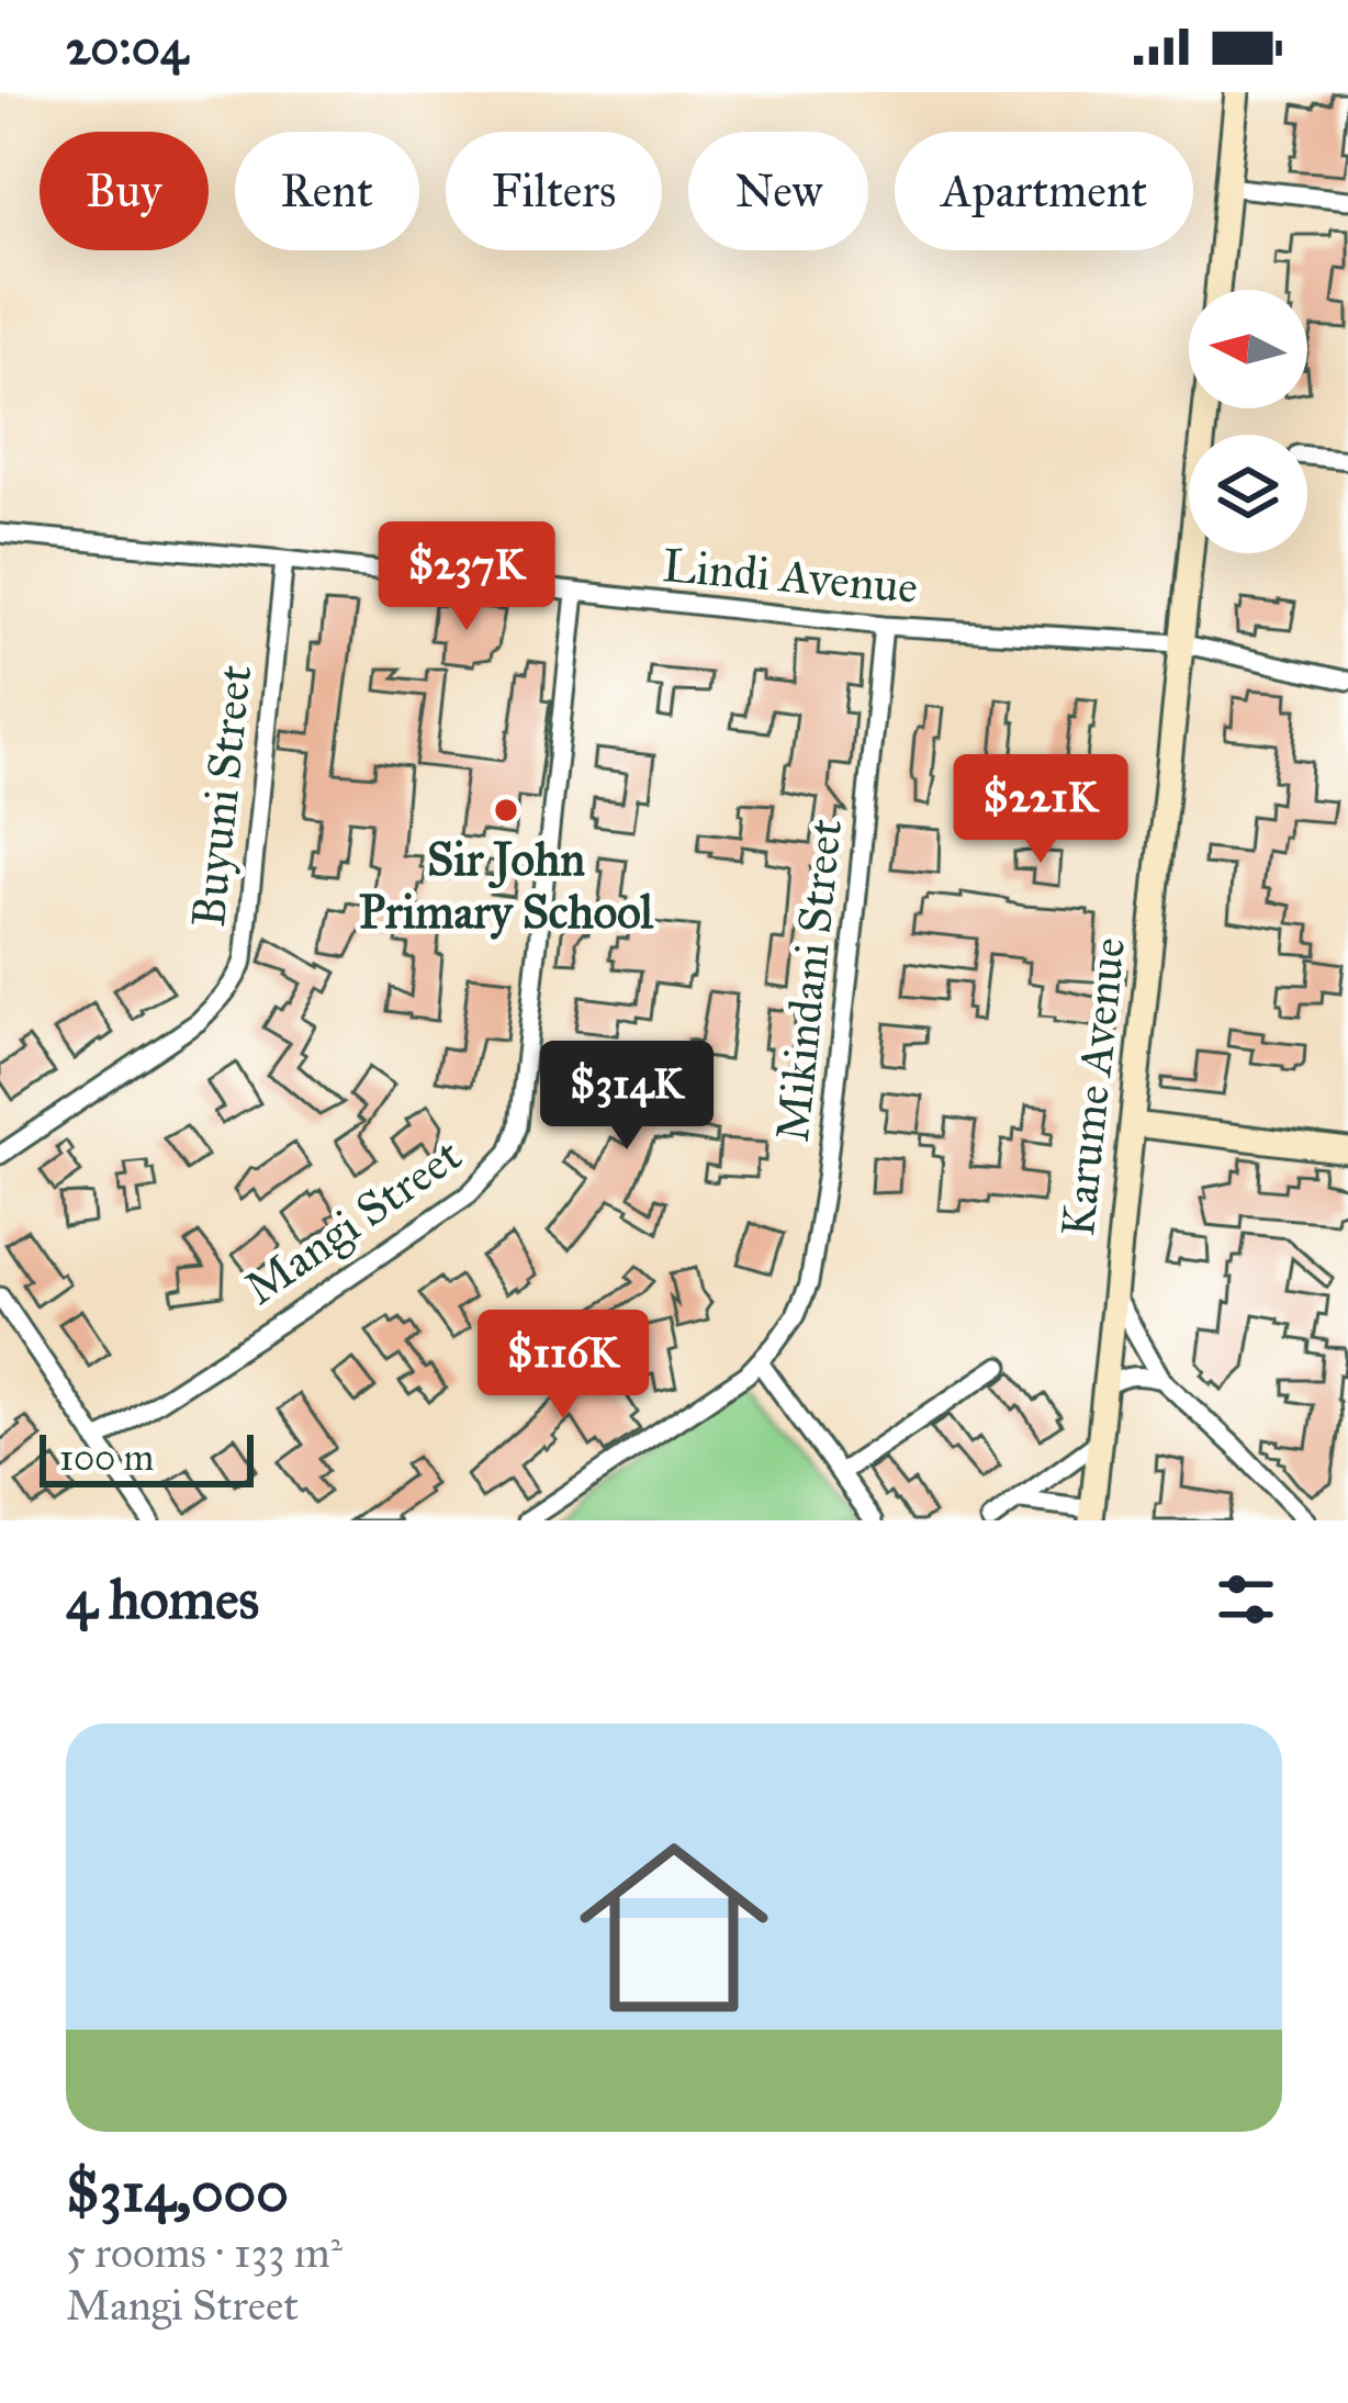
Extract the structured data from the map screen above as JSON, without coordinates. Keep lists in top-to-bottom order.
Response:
{
  "streets": {
    "main road": ["Karume Avenue"],
    "street": [
      "Lindi Avenue",
      "Buyuni Street",
      "Mikindani Street",
      "Mangi Street"
    ]
  },
  "crossings": [
    ["Lindi Avenue", "Buyuni Street"],
    ["Lindi Avenue", "Mikindani Street"],
    ["Lindi Avenue", "Karume Avenue"],
    ["Lindi Avenue", "Mangi Street"]
  ],
  "places": ["Sir John Primary School"],
  "scale_bar": "100 m",
  "north": "left",
  "page": {
    "status": "20:04",
    "chip": [
      "Buy",
      "Rent",
      "Filters",
      "New",
      "Apartment"
    ],
    "price": [
      "$237K",
      "$221K",
      "$314K",
      "$116K"
    ],
    "scale": "100 m",
    "heading": "4 homes",
    "list": [
      {
        "name": "$314,000",
        "note": "5 rooms · 133 m² · Mangi Street"
      }
    ]
  }
}
